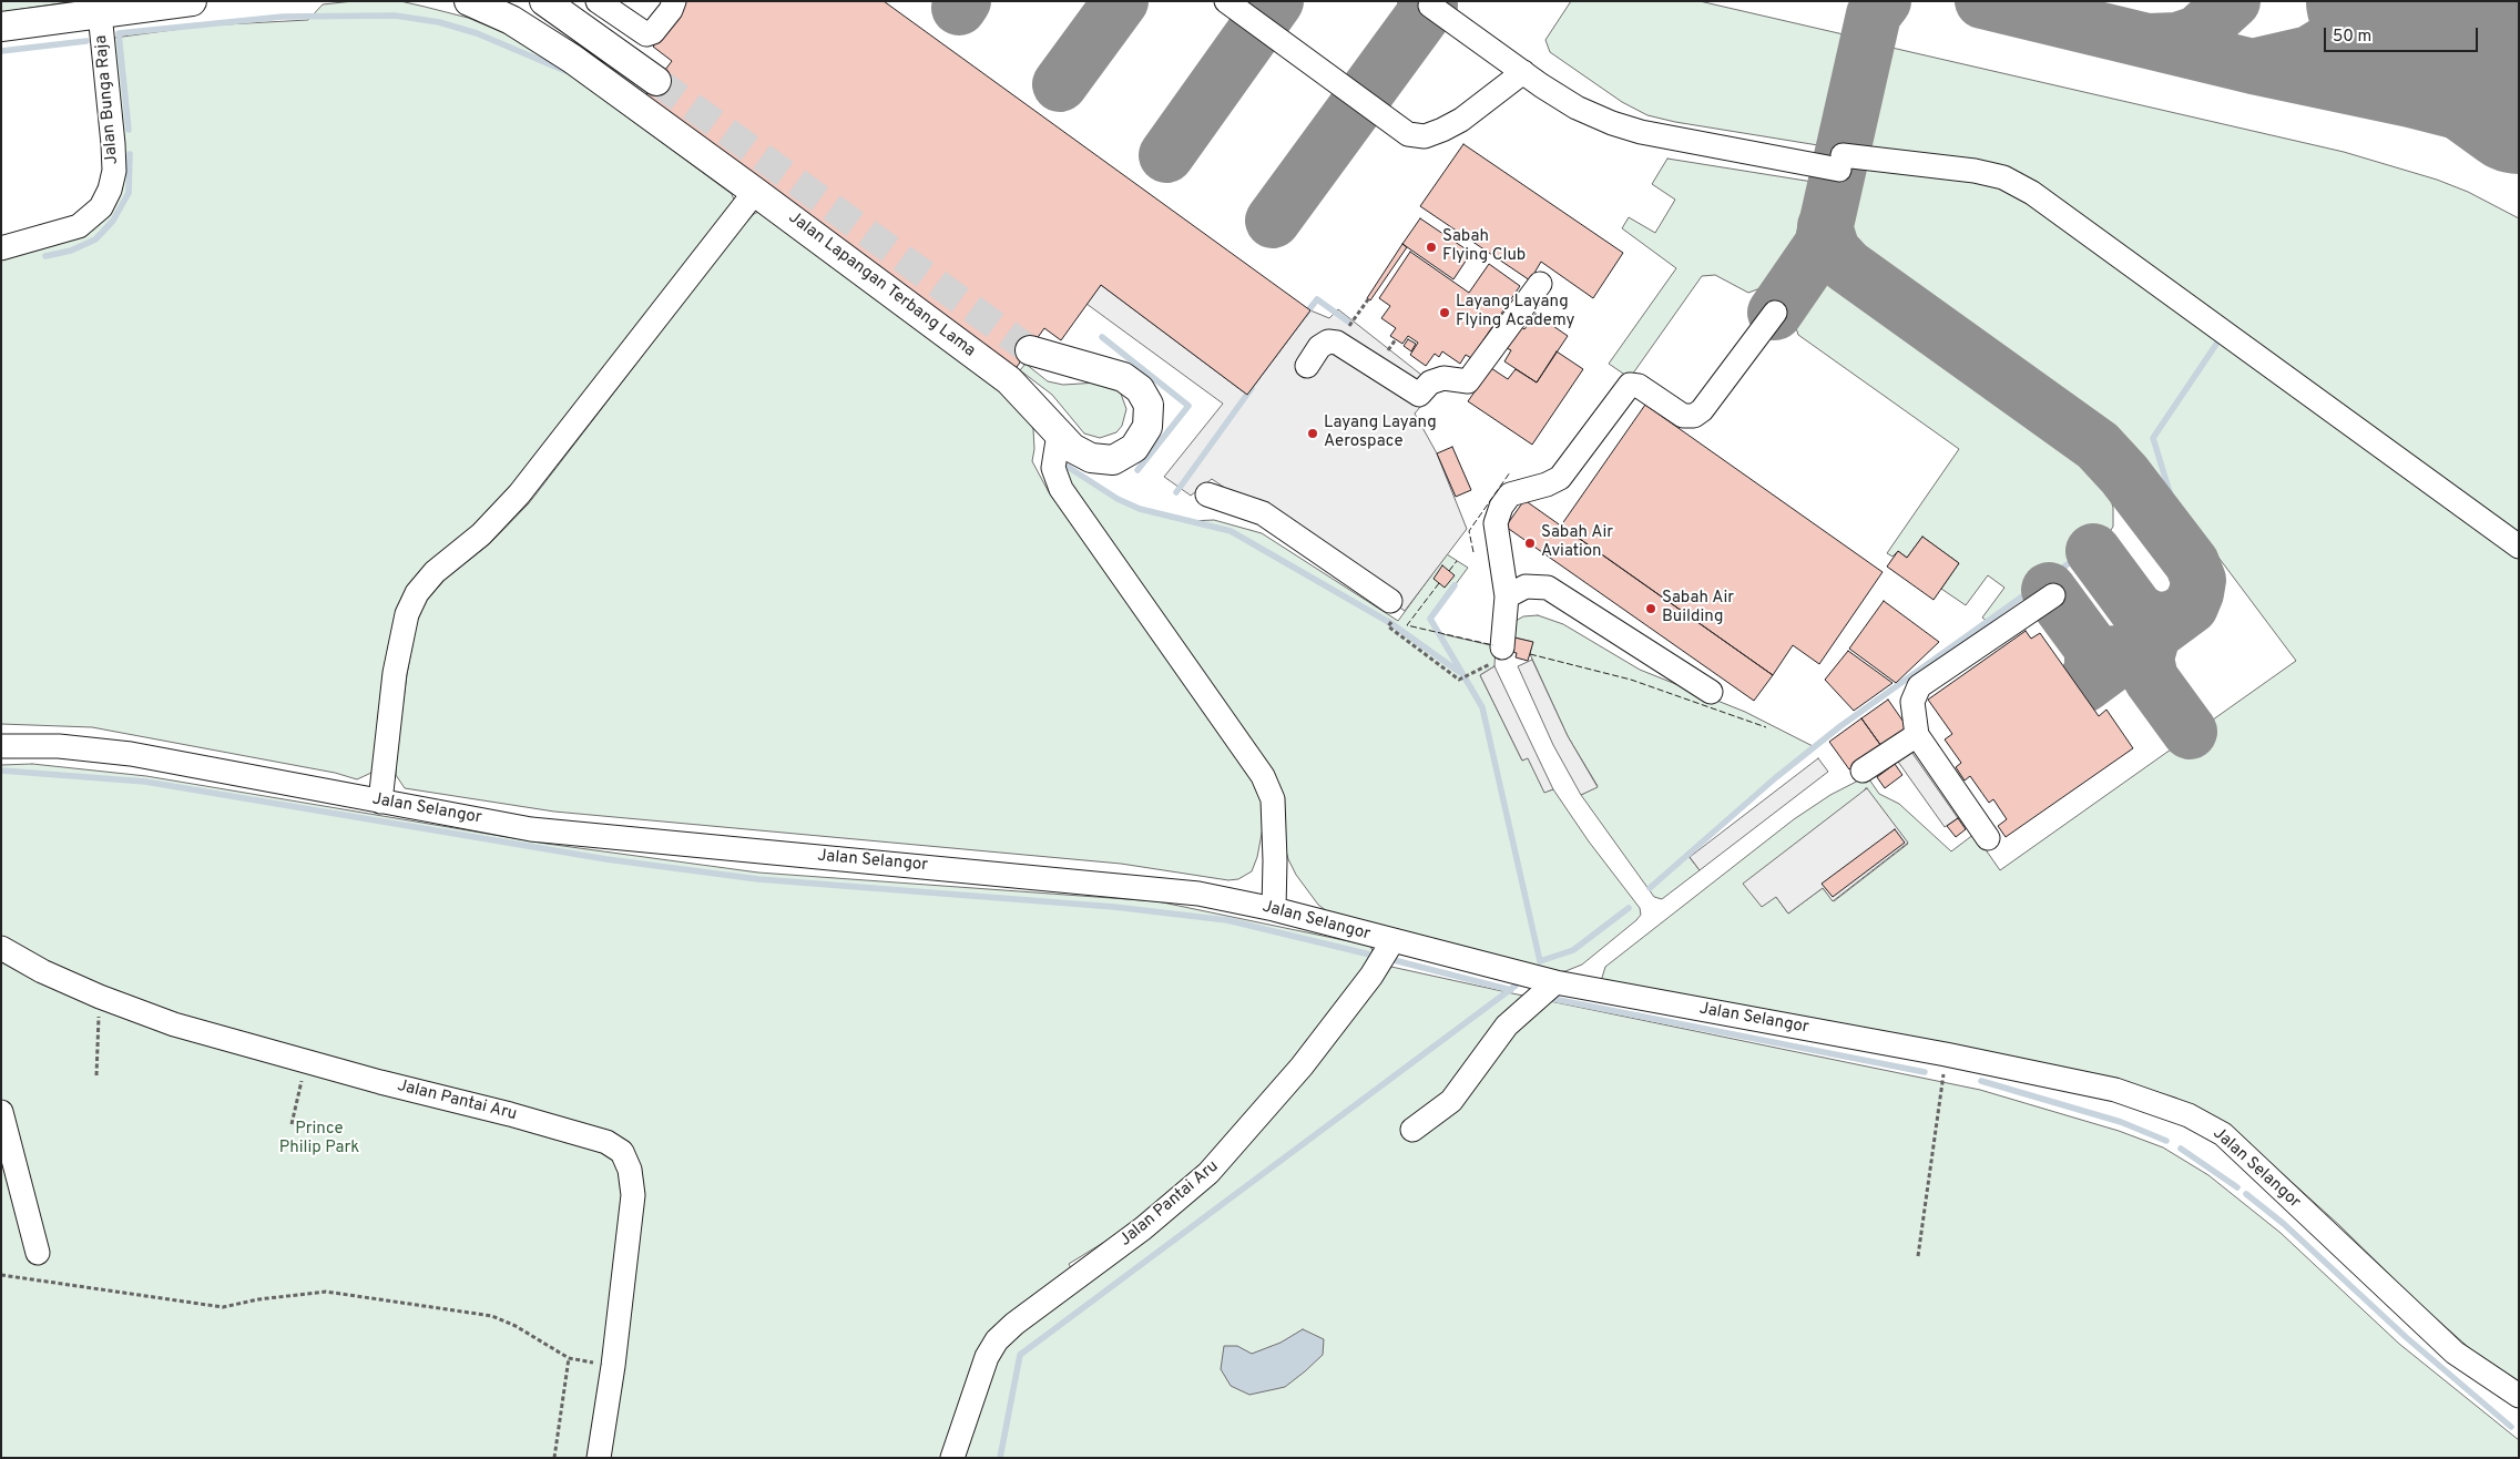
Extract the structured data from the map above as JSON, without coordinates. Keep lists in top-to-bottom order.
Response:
{
  "streets": {
    "main road": ["Jalan Lapangan Terbang Lama"],
    "street": ["Jalan Bunga Raja", "Jalan Selangor", "Jalan Pantai Aru"]
  },
  "crossings": [
    ["Jalan Selangor", "Jalan Pantai Aru"]
  ],
  "parks": ["Prince Philip Park"],
  "places": [
    "Sabah Flying Club",
    "Layang Layang Flying Academy",
    "Layang Layang Aerospace",
    "Sabah Air Aviation",
    "Sabah Air Building"
  ],
  "scale_bar": "50 m"
}
